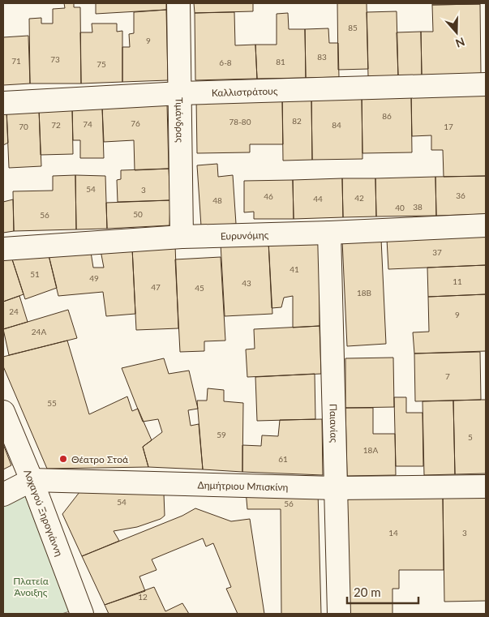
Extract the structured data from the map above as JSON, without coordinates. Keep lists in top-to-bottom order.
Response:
{
  "streets": {
    "street": [
      "Καλλιστράτους",
      "Τιμάνδρας",
      "Ευρυνόμης",
      "Παιανίας",
      "Δημήτριου Μπισκίνη",
      "Λοχαγού Ξηρογιάννη"
    ]
  },
  "crossings": [
    ["Καλλιστράτους", "Τιμάνδρας"],
    ["Τιμάνδρας", "Ευρυνόμης"],
    ["Ευρυνόμης", "Παιανίας"],
    ["Παιανίας", "Δημήτριου Μπισκίνη"],
    ["Δημήτριου Μπισκίνη", "Λοχαγού Ξηρογιάννη"]
  ],
  "parks": ["Πλατεία Άνοιξης"],
  "places": ["Θέατρο Στοά"],
  "house_numbers": [
    "85",
    "9",
    "83",
    "73",
    "71",
    "81",
    "6-8",
    "75",
    "86",
    "82",
    "78-80",
    "76",
    "74",
    "72",
    "84",
    "70",
    "17",
    "54",
    "3",
    "36",
    "46",
    "42",
    "44",
    "48",
    "38",
    "40",
    "50",
    "56",
    "37",
    "41",
    "51",
    "49",
    "11",
    "43",
    "47",
    "45",
    "18Β",
    "24",
    "9",
    "24A",
    "7",
    "55",
    "59",
    "5",
    "18Α",
    "61",
    "54",
    "56",
    "14",
    "3",
    "12"
  ],
  "scale_bar": "20 m",
  "north": "bottom"
}
